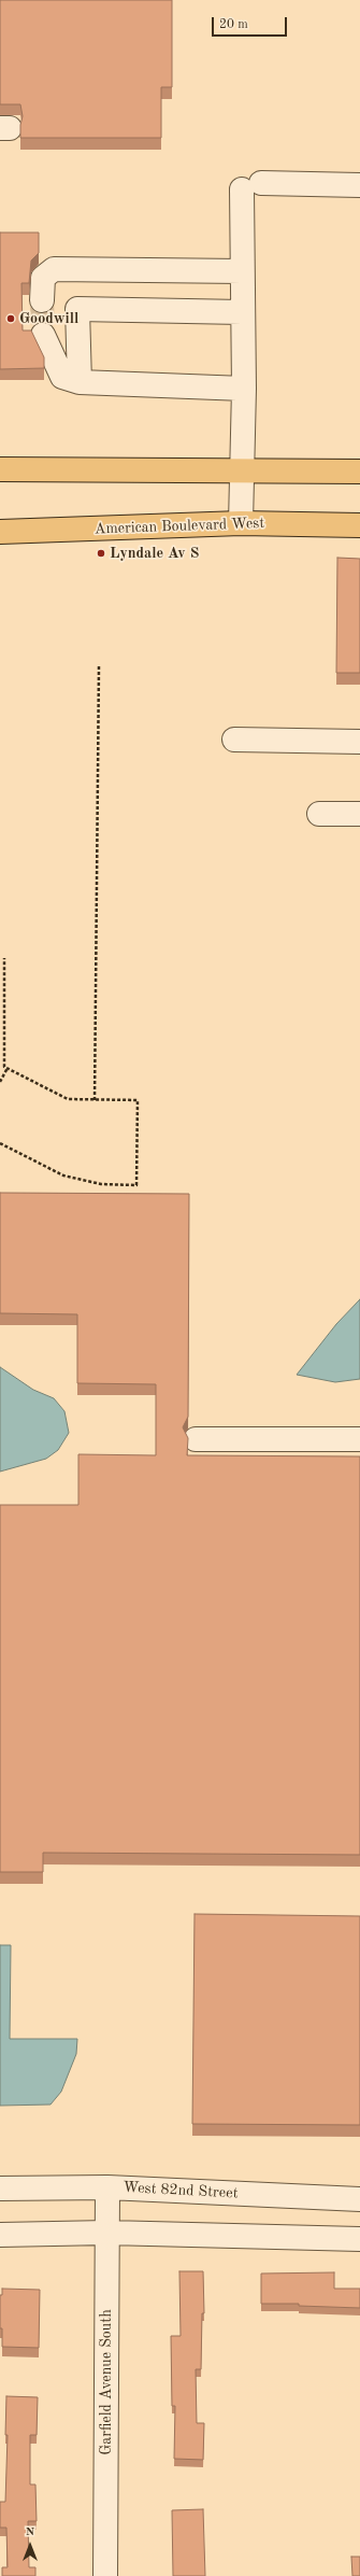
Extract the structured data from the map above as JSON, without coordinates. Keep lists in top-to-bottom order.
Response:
{
  "streets": {
    "main road": ["American Boulevard West"],
    "street": ["West 82nd Street", "Garfield Avenue South"]
  },
  "crossings": [
    ["West 82nd Street", "Garfield Avenue South"]
  ],
  "places": ["Goodwill", "Lyndale Av S"],
  "scale_bar": "20 m",
  "north": "top"
}
